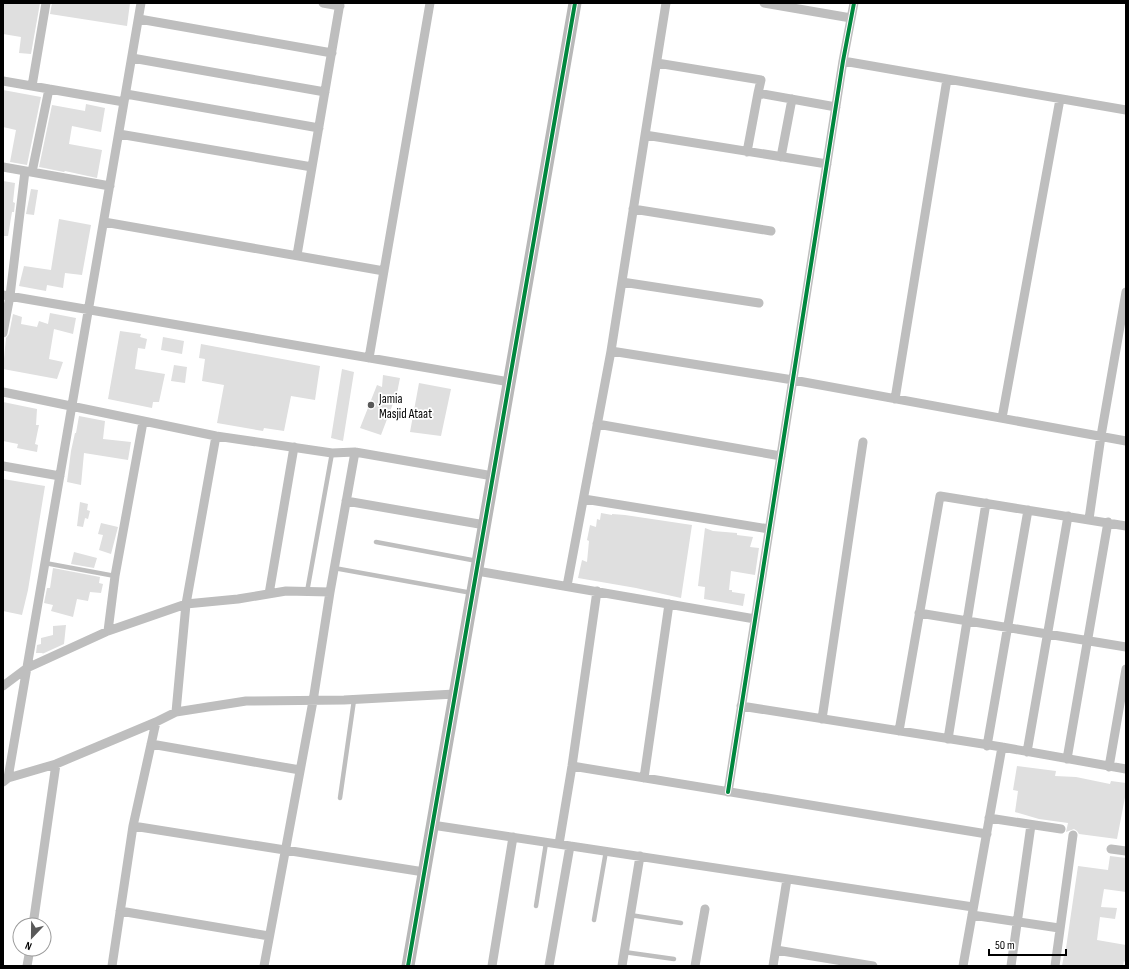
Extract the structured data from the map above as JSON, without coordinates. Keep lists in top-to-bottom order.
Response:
{
  "places": ["Jamia Masjid Ataat"],
  "scale_bar": "50 m",
  "north": "bottom"
}
